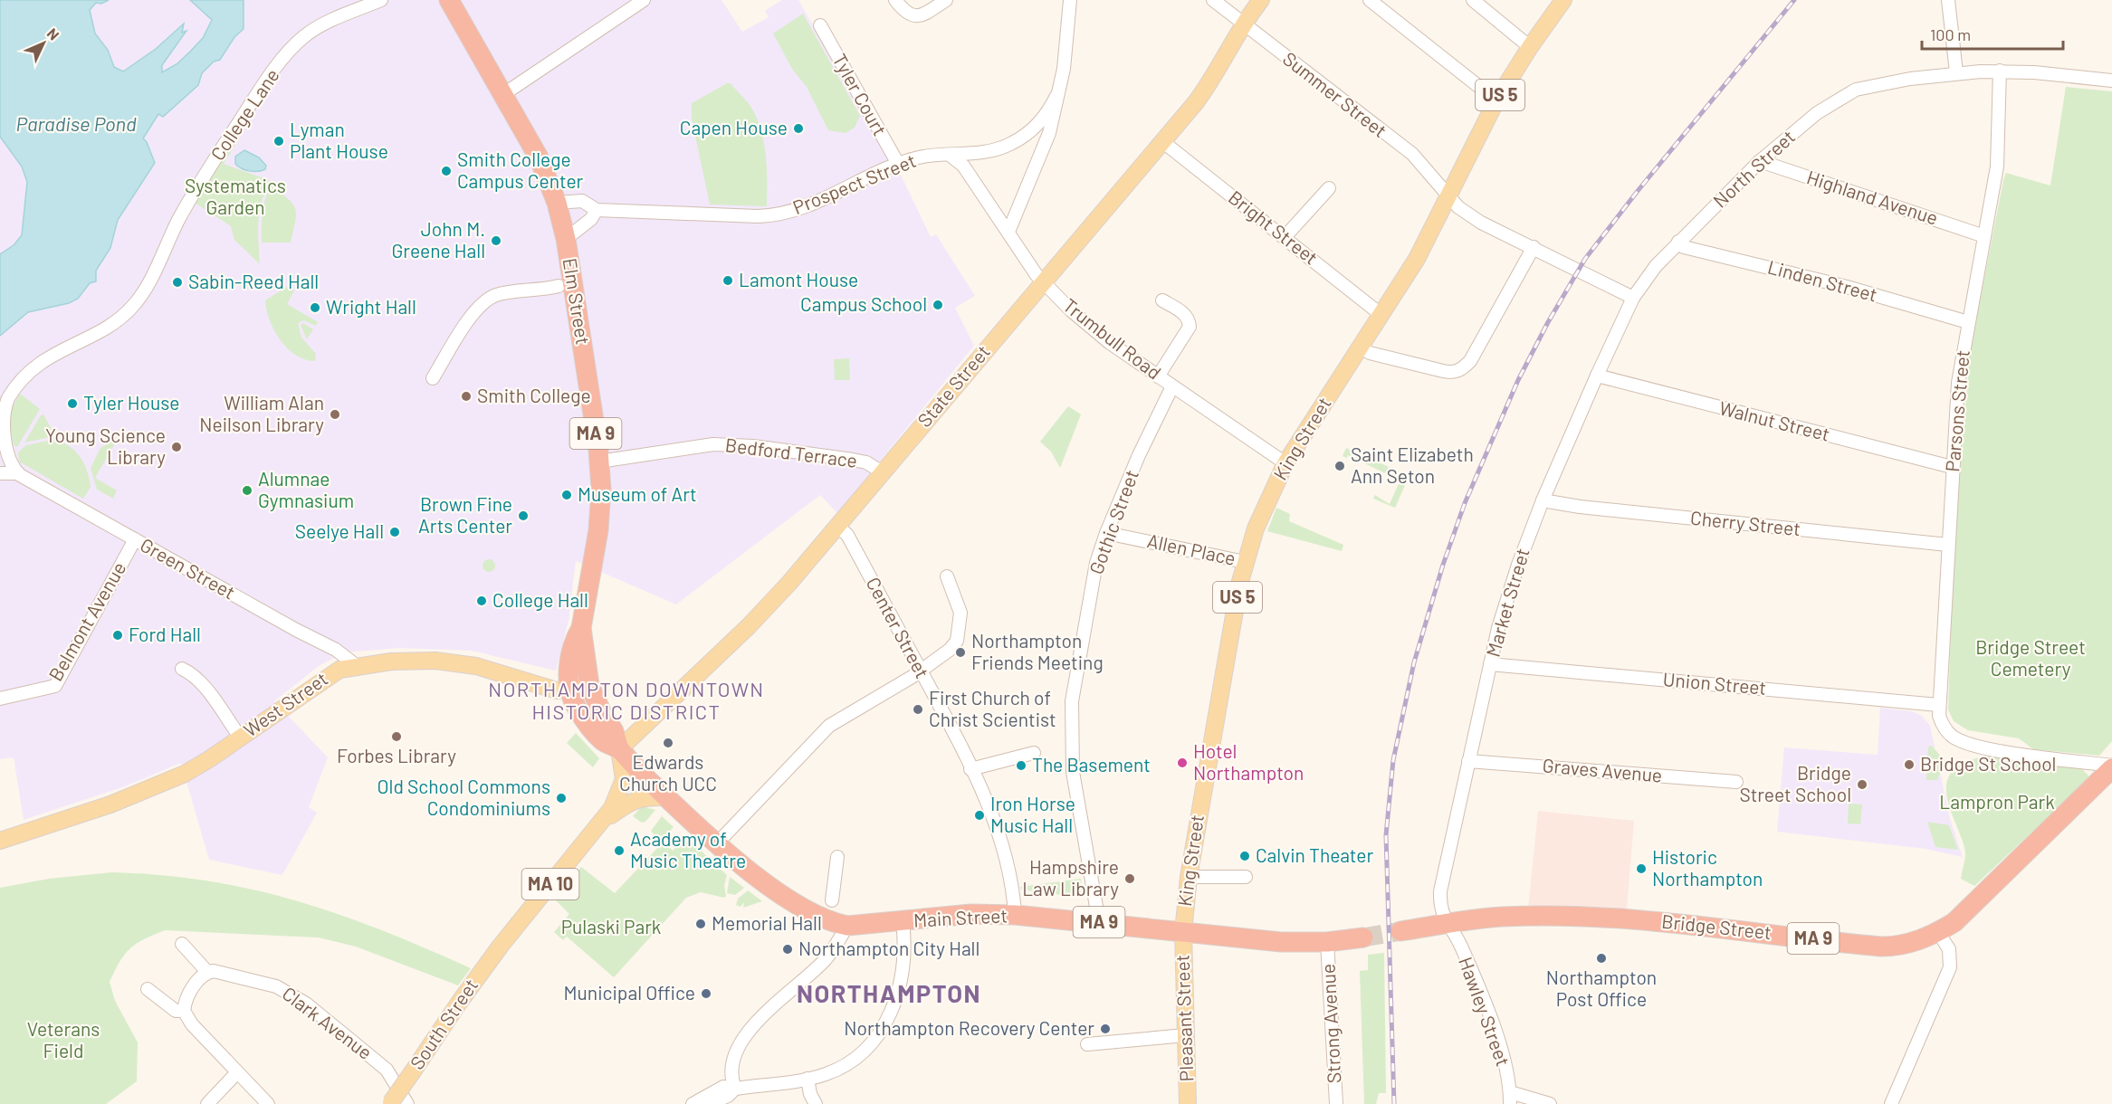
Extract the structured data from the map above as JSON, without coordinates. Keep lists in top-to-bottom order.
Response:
{
  "streets": {
    "highway": [
      "Elm Street",
      "MA 9",
      "Main Street",
      "Bridge Street"
    ],
    "main road": [
      "US 5",
      "State Street",
      "King Street",
      "West Street",
      "MA 10",
      "Pleasant Street",
      "South Street"
    ],
    "street": [
      "Tyler Court",
      "Summer Street",
      "College Lane",
      "North Street",
      "Prospect Street",
      "Highland Avenue",
      "Bright Street",
      "Linden Street",
      "Trumbull Road",
      "Parsons Street",
      "Walnut Street",
      "Bedford Terrace",
      "Gothic Street",
      "Cherry Street",
      "Allen Place",
      "Green Street",
      "Market Street",
      "Belmont Avenue",
      "Center Street",
      "Union Street",
      "Graves Avenue",
      "Hawley Street",
      "Clark Avenue",
      "Strong Avenue"
    ]
  },
  "crossings": [
    ["Tyler Court", "Prospect Street"],
    ["Summer Street", "State Street"],
    ["Summer Street", "King Street"],
    ["North Street", "Highland Avenue"],
    ["North Street", "Linden Street"],
    ["North Street", "Parsons Street"],
    ["North Street", "Market Street"],
    ["Prospect Street", "Elm Street"],
    ["Prospect Street", "Trumbull Road"],
    ["Highland Avenue", "Parsons Street"],
    ["Bright Street", "State Street"],
    ["Bright Street", "King Street"],
    ["Linden Street", "Parsons Street"],
    ["Elm Street", "Bedford Terrace"],
    ["Elm Street", "West Street"],
    ["Elm Street", "Main Street"],
    ["Trumbull Road", "State Street"],
    ["Trumbull Road", "King Street"],
    ["Trumbull Road", "Gothic Street"],
    ["State Street", "Bedford Terrace"],
    ["State Street", "Center Street"],
    ["State Street", "MA 10"],
    ["State Street", "Main Street"],
    ["Parsons Street", "Walnut Street"],
    ["Parsons Street", "Cherry Street"],
    ["Parsons Street", "Union Street"],
    ["Parsons Street", "Bridge Street"],
    ["Walnut Street", "Market Street"],
    ["MA 9", "Market Street"],
    ["MA 9", "Bridge Street"],
    ["MA 9", "Hawley Street"],
    ["King Street", "Allen Place"],
    ["King Street", "Main Street"],
    ["King Street", "Pleasant Street"],
    ["Gothic Street", "Allen Place"],
    ["Gothic Street", "Main Street"],
    ["Cherry Street", "Market Street"],
    ["Green Street", "Belmont Avenue"],
    ["Green Street", "West Street"],
    ["Market Street", "Union Street"],
    ["Market Street", "Graves Avenue"],
    ["Market Street", "Bridge Street"],
    ["Market Street", "Hawley Street"],
    ["Center Street", "Main Street"],
    ["West Street", "Main Street"],
    ["MA 10", "Main Street"],
    ["MA 10", "South Street"],
    ["Main Street", "Pleasant Street"],
    ["Main Street", "Strong Avenue"],
    ["Bridge Street", "Hawley Street"],
    ["Clark Avenue", "South Street"]
  ],
  "districts": ["NORTHAMPTON DOWNTOWN HISTORIC DISTRICT", "NORTHAMPTON"],
  "water": ["Paradise Pond"],
  "parks": [
    "Systematics Garden",
    "Bridge Street Cemetery",
    "Lampron Park",
    "Pulaski Park",
    "Veterans Field"
  ],
  "places": [
    "Capen House",
    "Lyman Plant House",
    "Smith College Campus Center",
    "John M. Greene Hall",
    "Lamont House",
    "Sabin-Reed Hall",
    "Campus School",
    "Wright Hall",
    "Smith College",
    "Tyler House",
    "William Alan Neilson Library",
    "Young Science Library",
    "Saint Elizabeth Ann Seton",
    "Alumnae Gymnasium",
    "Museum of Art",
    "Brown Fine Arts Center",
    "Seelye Hall",
    "College Hall",
    "Ford Hall",
    "Northampton Friends Meeting",
    "First Church of Christ Scientist",
    "Forbes Library",
    "Edwards Church UCC",
    "Hotel Northampton",
    "Bridge St School",
    "The Basement",
    "Bridge Street School",
    "Old School Commons Condominiums",
    "Iron Horse Music Hall",
    "Academy of Music Theatre",
    "Calvin Theater",
    "Historic Northampton",
    "Hampshire Law Library",
    "Memorial Hall",
    "Northampton City Hall",
    "Northampton Post Office",
    "Municipal Office",
    "Northampton Recovery Center"
  ],
  "scale_bar": "100 m",
  "north": "top right"
}
